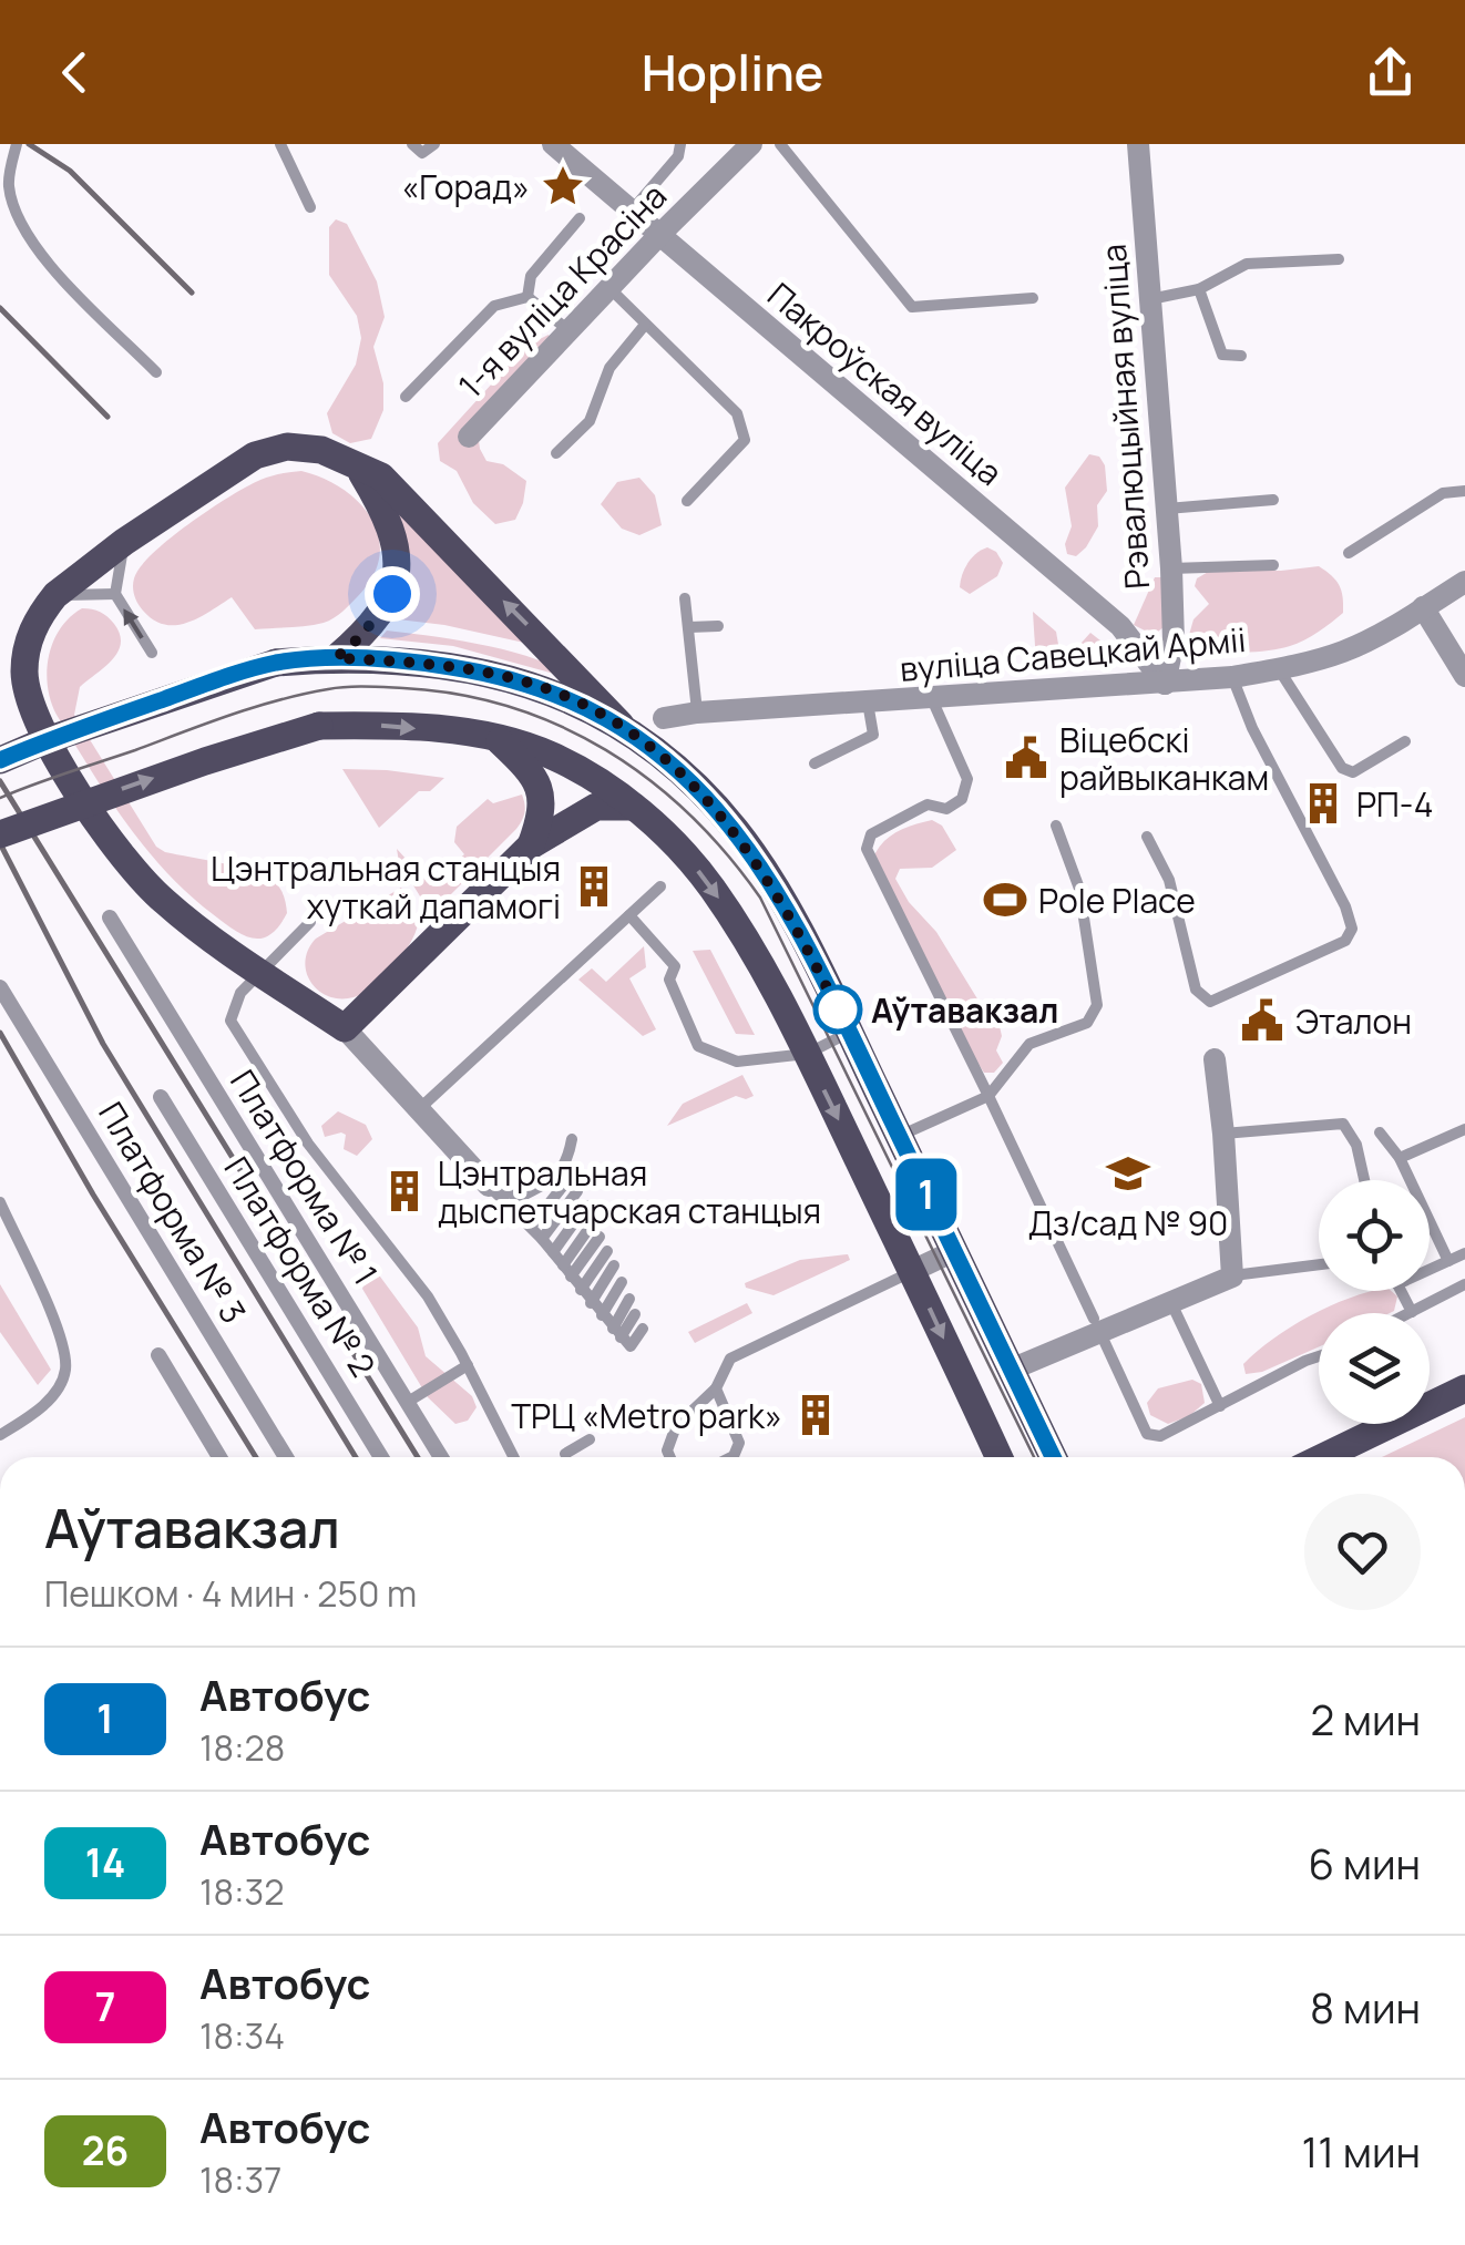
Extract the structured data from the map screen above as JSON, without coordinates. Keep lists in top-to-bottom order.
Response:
{
  "streets": {
    "street": [
      "1-я вуліца Красіна",
      "Пакроўская вуліца",
      "Рэвалюцыйная вуліца",
      "вуліца Савецкай Арміі",
      "Платформа № 1",
      "Платформа № 3",
      "Платформа № 2"
    ]
  },
  "crossings": [
    ["1-я вуліца Красіна", "Пакроўская вуліца"],
    ["Пакроўская вуліца", "Рэвалюцыйная вуліца"],
    ["Пакроўская вуліца", "вуліца Савецкай Арміі"],
    ["Рэвалюцыйная вуліца", "вуліца Савецкай Арміі"]
  ],
  "places": {
    "place": ["«Горад»"],
    "public building": ["Віцебскі райвыканкам", "Эталон"],
    "building": [
      "РП-4",
      "Цэнтральная станцыя хуткай дапамогі",
      "Цэнтральная дыспетчарская станцыя",
      "ТРЦ «Metro park»"
    ],
    "sports": ["Pole Place"],
    "other": ["Аўтавакзал"],
    "school or university": ["Дз/сад № 90"]
  },
  "lines": ["bus line 1"],
  "page": {
    "header": "Hopline",
    "on_map": "1",
    "heading": ["Аўтавакзал", "Пешком · 4 мин · 250 m"],
    "list": [
      {
        "mark": "1",
        "name": "Автобус",
        "note": "18:28",
        "value": "2 мин"
      },
      {
        "mark": "14",
        "name": "Автобус",
        "note": "18:32",
        "value": "6 мин"
      },
      {
        "mark": "7",
        "name": "Автобус",
        "note": "18:34",
        "value": "8 мин"
      },
      {
        "mark": "26",
        "name": "Автобус",
        "note": "18:37",
        "value": "11 мин"
      }
    ]
  }
}
